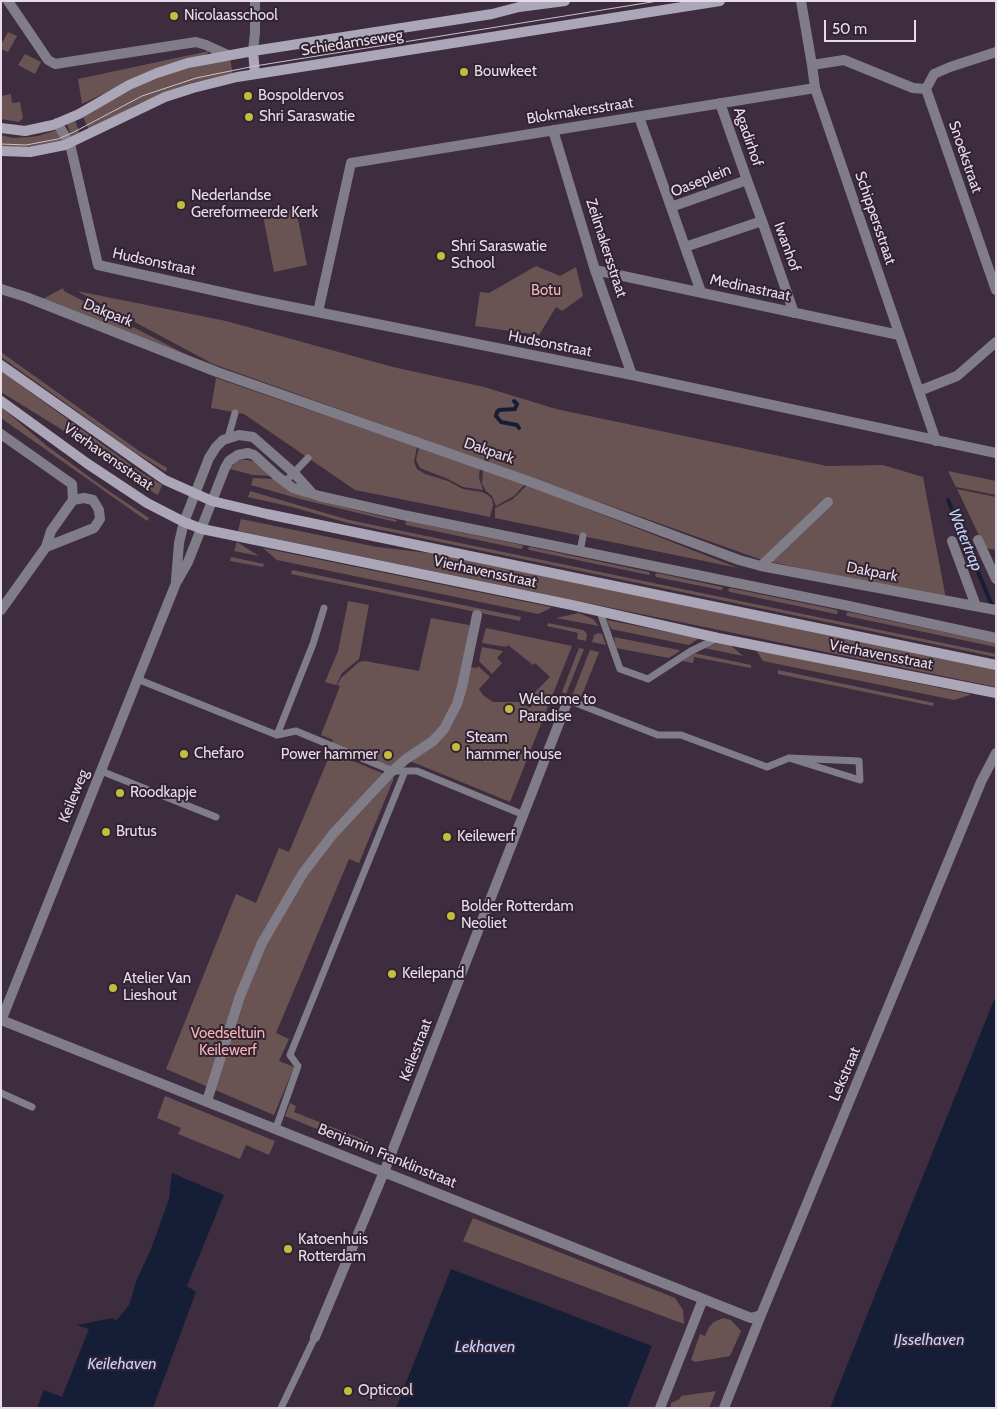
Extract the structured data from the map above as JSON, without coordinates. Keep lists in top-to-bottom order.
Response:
{
  "streets": {
    "main road": ["Schiedamseweg", "Vierhavensstraat"],
    "street": [
      "Blokmakersstraat",
      "Agadirhof",
      "Snoekstraat",
      "Oaseplein",
      "Schippersstraat",
      "Iwanhof",
      "Zeilmakersstraat",
      "Hudsonstraat",
      "Medinastraat",
      "Dakpark",
      "Keileweg",
      "Keilestraat",
      "Lekstraat",
      "Benjamin Franklinstraat"
    ]
  },
  "crossings": [
    ["Schiedamseweg", "Hudsonstraat"],
    ["Blokmakersstraat", "Agadirhof"],
    ["Blokmakersstraat", "Schippersstraat"],
    ["Blokmakersstraat", "Zeilmakersstraat"],
    ["Blokmakersstraat", "Hudsonstraat"],
    ["Agadirhof", "Oaseplein"],
    ["Oaseplein", "Iwanhof"],
    ["Oaseplein", "Medinastraat"],
    ["Schippersstraat", "Hudsonstraat"],
    ["Schippersstraat", "Medinastraat"],
    ["Iwanhof", "Medinastraat"],
    ["Zeilmakersstraat", "Hudsonstraat"],
    ["Zeilmakersstraat", "Medinastraat"],
    ["Vierhavensstraat", "Keileweg"],
    ["Keileweg", "Benjamin Franklinstraat"],
    ["Keilestraat", "Benjamin Franklinstraat"],
    ["Lekstraat", "Benjamin Franklinstraat"]
  ],
  "water": [
    "Watertrap",
    "IJsselhaven",
    "Lekhaven",
    "Keilehaven"
  ],
  "parks": ["Botu", "Voedseltuin Keilewerf"],
  "places": [
    "Nicolaasschool",
    "Bouwkeet",
    "Bospoldervos",
    "Shri Saraswatie",
    "Nederlandse Gereformeerde Kerk",
    "Shri Saraswatie School",
    "Welcome to Paradise",
    "Steam hammer house",
    "Chefaro",
    "Power hammer",
    "Roodkapje",
    "Brutus",
    "Keilewerf",
    "Bolder Rotterdam Neoliet",
    "Keilepand",
    "Atelier Van Lieshout",
    "Katoenhuis Rotterdam",
    "Opticool"
  ],
  "scale_bar": "50 m"
}
